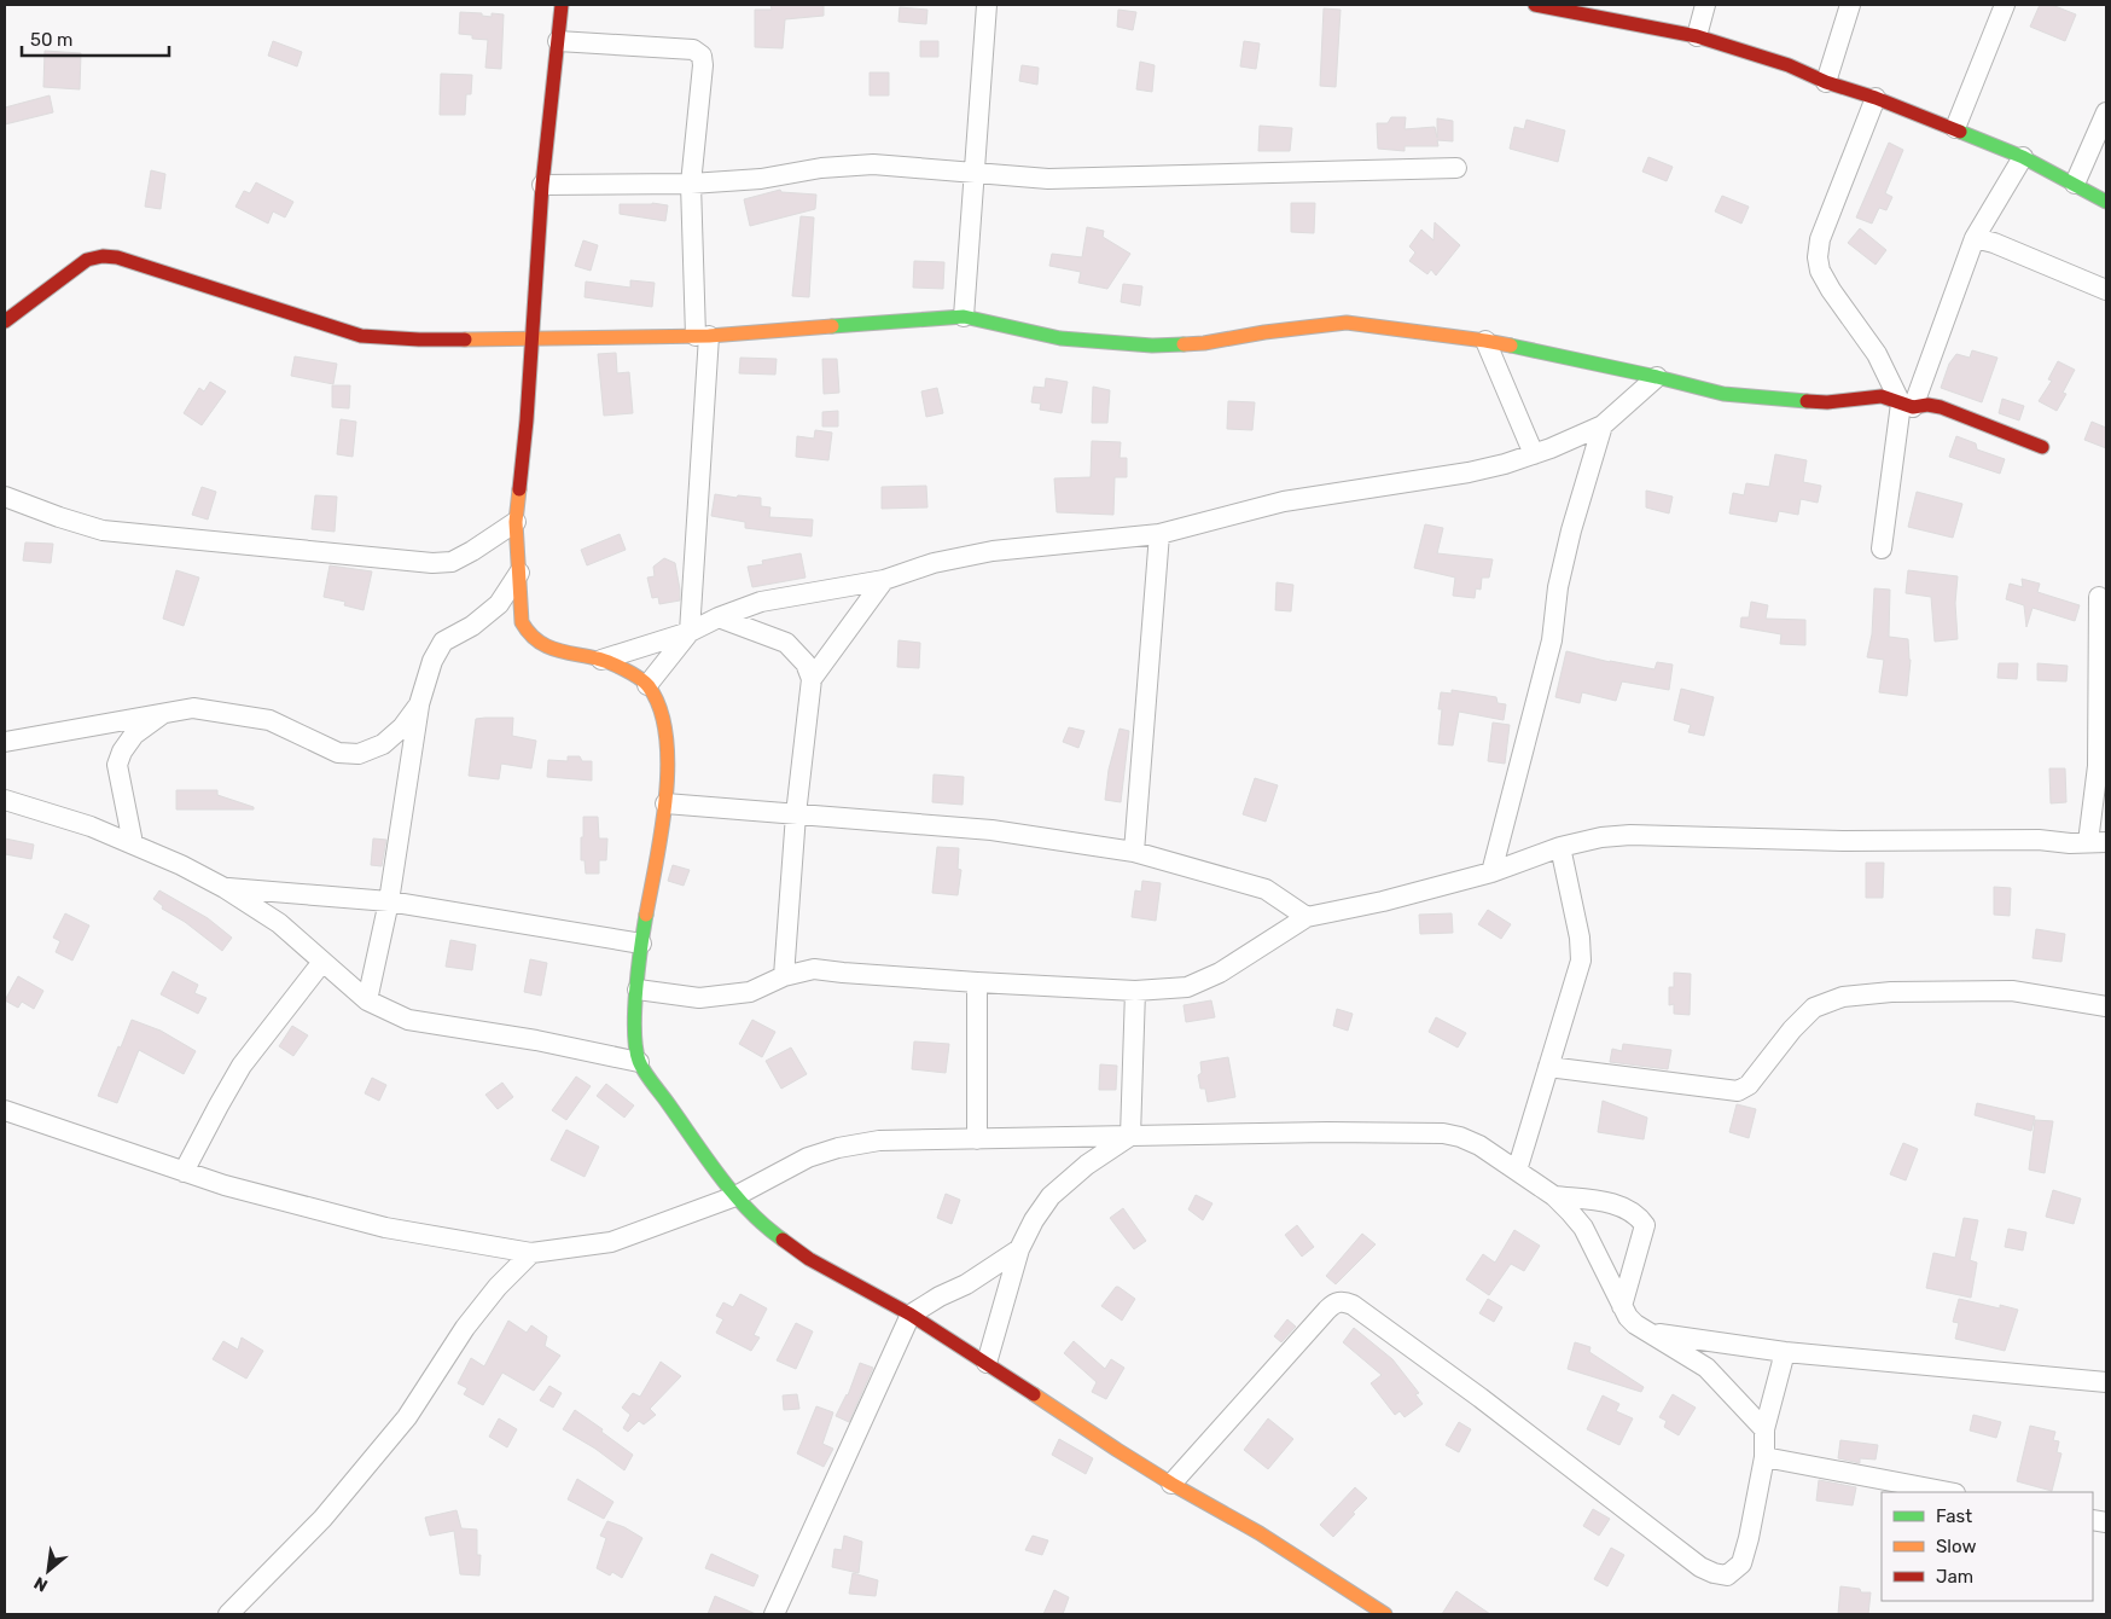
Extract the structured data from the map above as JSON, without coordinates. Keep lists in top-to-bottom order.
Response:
{
  "legend": ["Fast", "Slow", "Jam"],
  "scale_bar": "50 m",
  "north": "bottom left"
}
